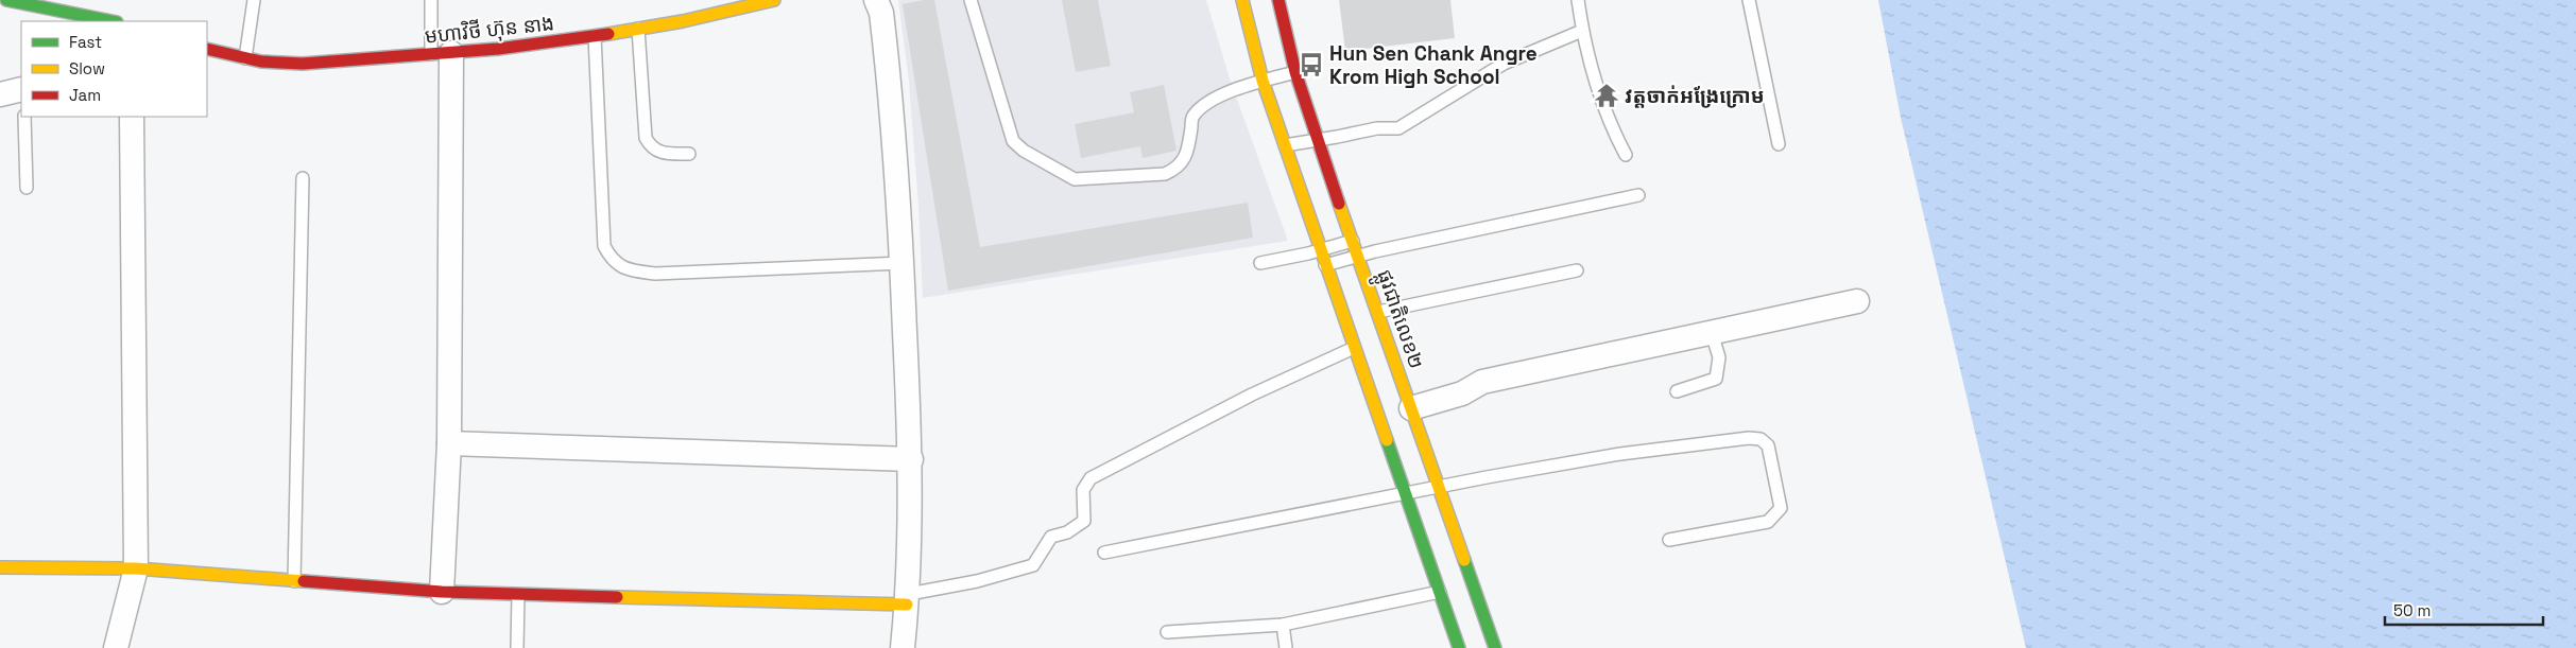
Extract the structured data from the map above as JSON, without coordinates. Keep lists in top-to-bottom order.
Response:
{
  "streets": {
    "main road": ["មហាវិថី ហ៊ុន នាង", "ផ្លូវជាតិលេខ២"]
  },
  "places": {
    "bus stop": ["Hun Sen Chank Angre Krom High School"],
    "temple": ["វត្តចាក់អង្រែក្រោម"]
  },
  "legend": ["Fast", "Slow", "Jam"],
  "scale_bar": "50 m"
}
